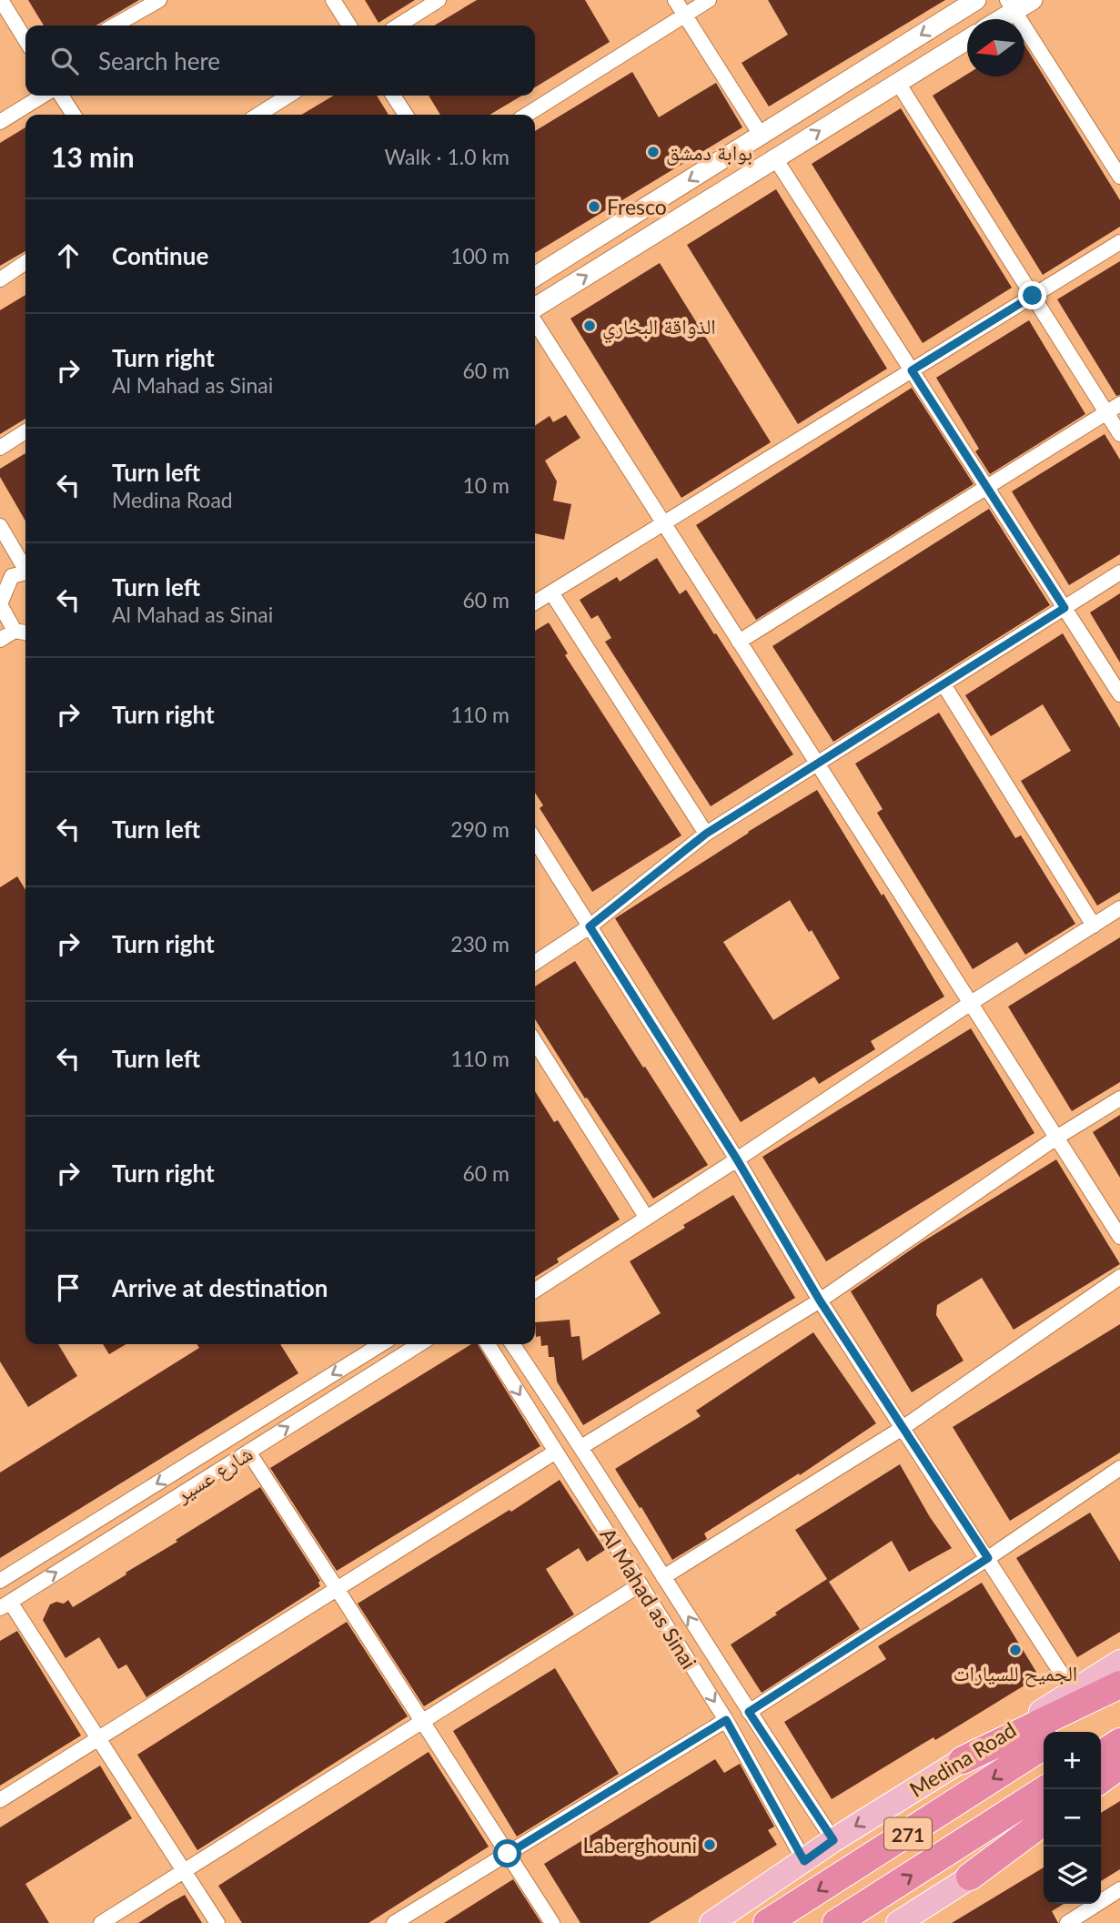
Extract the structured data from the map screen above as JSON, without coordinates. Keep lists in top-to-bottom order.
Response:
{
  "streets": {
    "highway": ["271"],
    "main road": ["Medina Road"],
    "street": ["شارع عسير", "Al Mahad as Sinai"]
  },
  "crossings": [
    ["Al Mahad as Sinai", "Medina Road"]
  ],
  "places": [
    "بوابة دمشق",
    "Fresco",
    "الذواقة البخاري",
    "الجميح للسيارات",
    "Laberghouni"
  ],
  "north": "left",
  "page": {
    "search": "Search here",
    "heading": ["13 min", "Walk · 1.0 km"],
    "list": [
      ["Continue", "100 m"],
      ["Turn right", "Al Mahad as Sinai", "60 m"],
      ["Turn left", "Medina Road", "10 m"],
      ["Turn left", "Al Mahad as Sinai", "60 m"],
      ["Turn right", "110 m"],
      ["Turn left", "290 m"],
      ["Turn right", "230 m"],
      ["Turn left", "110 m"],
      ["Turn right", "60 m"],
      "Arrive at destination"
    ],
    "map_buttons": ["+", "−"]
  }
}
